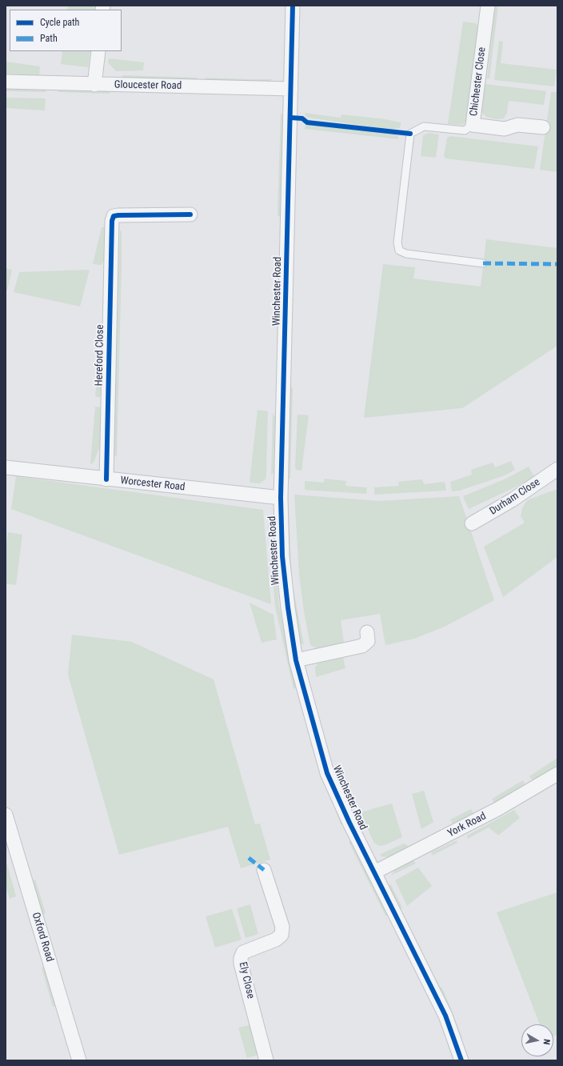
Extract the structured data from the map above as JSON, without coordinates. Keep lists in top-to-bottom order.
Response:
{
  "streets": {
    "street": [
      "Chichester Close",
      "Gloucester Road",
      "Winchester Road",
      "Hereford Close",
      "Worcester Road",
      "Durham Close",
      "York Road",
      "Oxford Road",
      "Ely Close"
    ]
  },
  "crossings": [
    ["Gloucester Road", "Winchester Road"],
    ["Winchester Road", "Worcester Road"],
    ["Winchester Road", "York Road"],
    ["Hereford Close", "Worcester Road"]
  ],
  "legend": ["Cycle path", "Path"],
  "north": "right"
}
